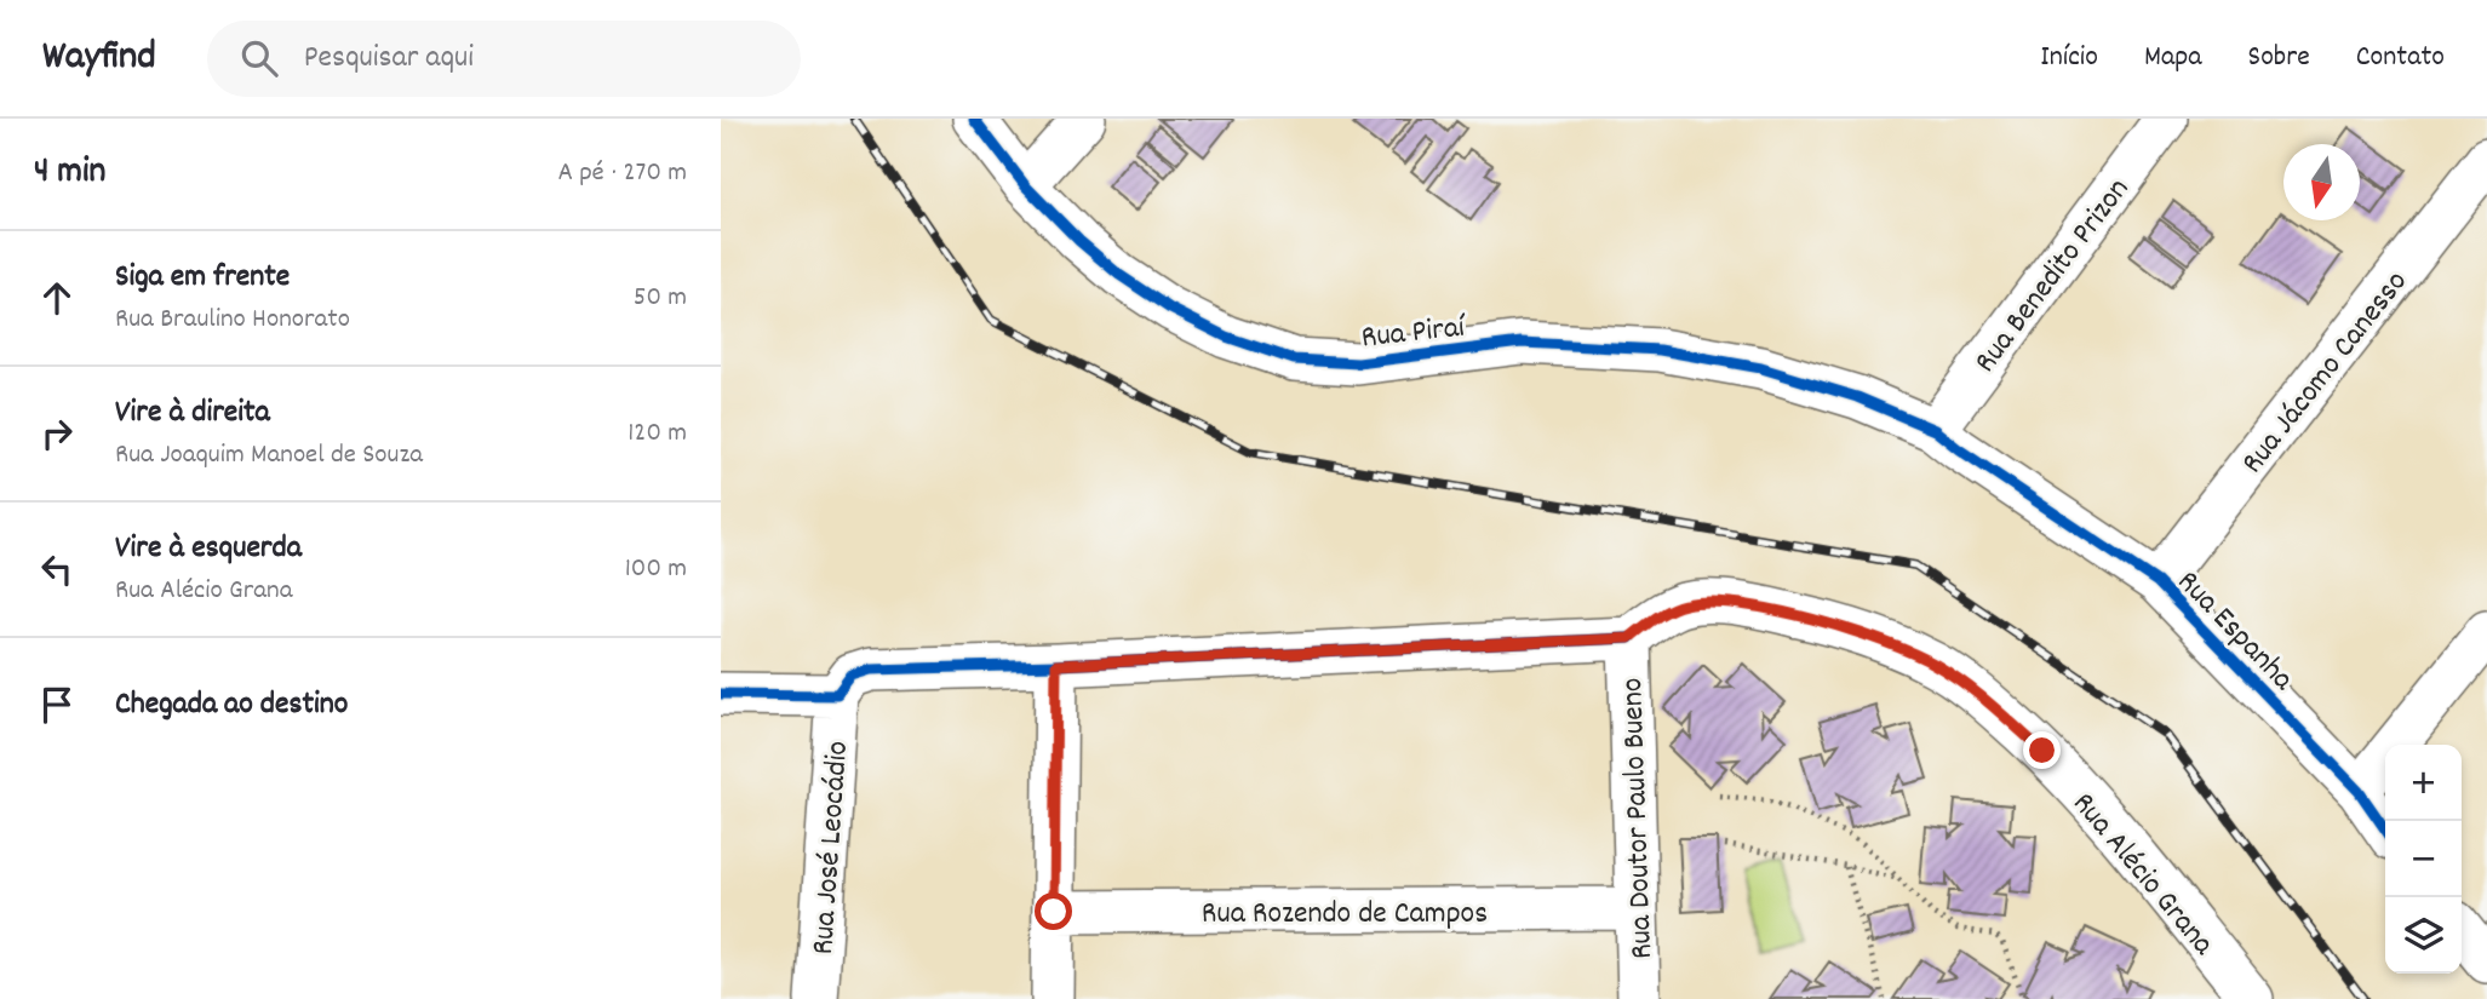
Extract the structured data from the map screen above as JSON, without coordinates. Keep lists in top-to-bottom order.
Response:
{
  "streets": {
    "street": [
      "Rua Benedito Prizon",
      "Rua Piraí",
      "Rua Jácomo Canesso",
      "Rua Espanha",
      "Rua Doutor Paulo Bueno",
      "Rua José Leocádio",
      "Rua Alécio Grana",
      "Rua Rozendo de Campos"
    ]
  },
  "crossings": [
    ["Rua Benedito Prizon", "Rua Piraí"],
    ["Rua Benedito Prizon", "Rua Espanha"],
    ["Rua Piraí", "Rua Espanha"],
    ["Rua Jácomo Canesso", "Rua Espanha"],
    ["Rua Doutor Paulo Bueno", "Rua Alécio Grana"],
    ["Rua Doutor Paulo Bueno", "Rua Rozendo de Campos"]
  ],
  "north": "bottom",
  "page": {
    "header": "Wayfind",
    "search": "Pesquisar aqui",
    "nav": [
      "Início",
      "Mapa",
      "Sobre",
      "Contato"
    ],
    "heading": ["4 min", "A pé · 270 m"],
    "list": [
      ["Siga em frente", "Rua Braulino Honorato", "50 m"],
      ["Vire à direita", "Rua Joaquim Manoel de Souza", "120 m"],
      ["Vire à esquerda", "Rua Alécio Grana", "100 m"],
      "Chegada ao destino"
    ],
    "map_buttons": ["+", "−"]
  }
}
